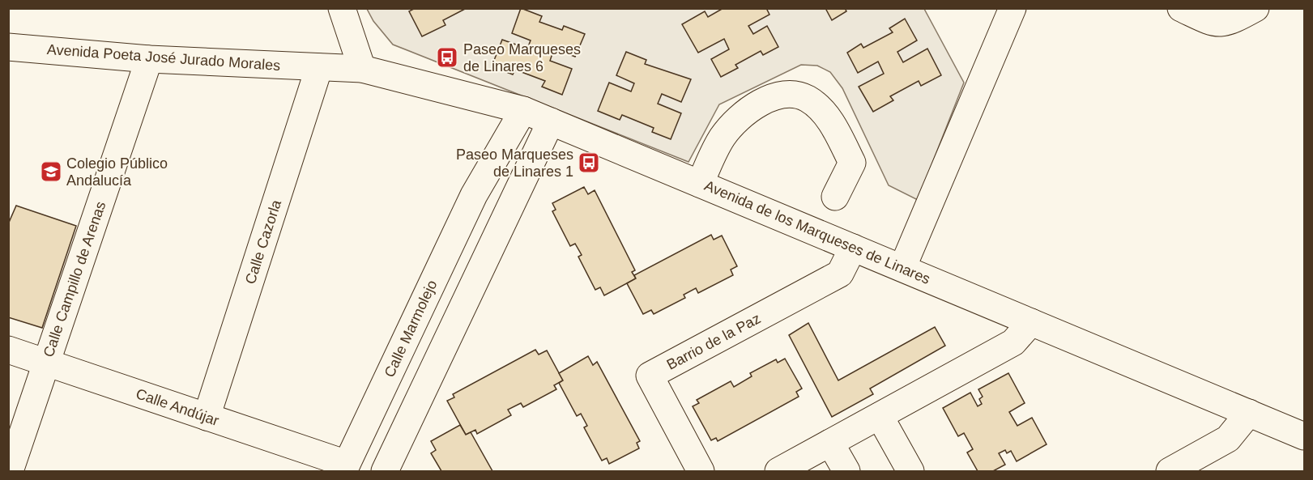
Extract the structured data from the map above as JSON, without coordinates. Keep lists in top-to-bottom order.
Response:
{
  "streets": {
    "street": [
      "Avenida Poeta José Jurado Morales",
      "Avenida de los Marqueses de Linares",
      "Calle Cazorla",
      "Calle Campillo de Arenas",
      "Calle Marmolejo",
      "Barrio de la Paz",
      "Calle Andújar"
    ]
  },
  "crossings": [
    ["Avenida Poeta José Jurado Morales", "Avenida de los Marqueses de Linares"],
    ["Avenida Poeta José Jurado Morales", "Calle Cazorla"],
    ["Avenida Poeta José Jurado Morales", "Calle Campillo de Arenas"],
    ["Avenida de los Marqueses de Linares", "Calle Cazorla"],
    ["Avenida de los Marqueses de Linares", "Calle Marmolejo"],
    ["Avenida de los Marqueses de Linares", "Barrio de la Paz"],
    ["Calle Cazorla", "Calle Andújar"],
    ["Calle Campillo de Arenas", "Calle Andújar"],
    ["Calle Marmolejo", "Calle Andújar"]
  ],
  "places": {
    "bus stop": ["Paseo Marqueses de Linares 6", "Paseo Marqueses de Linares 1"],
    "school or university": ["Colegio Público Andalucía"]
  }
}
